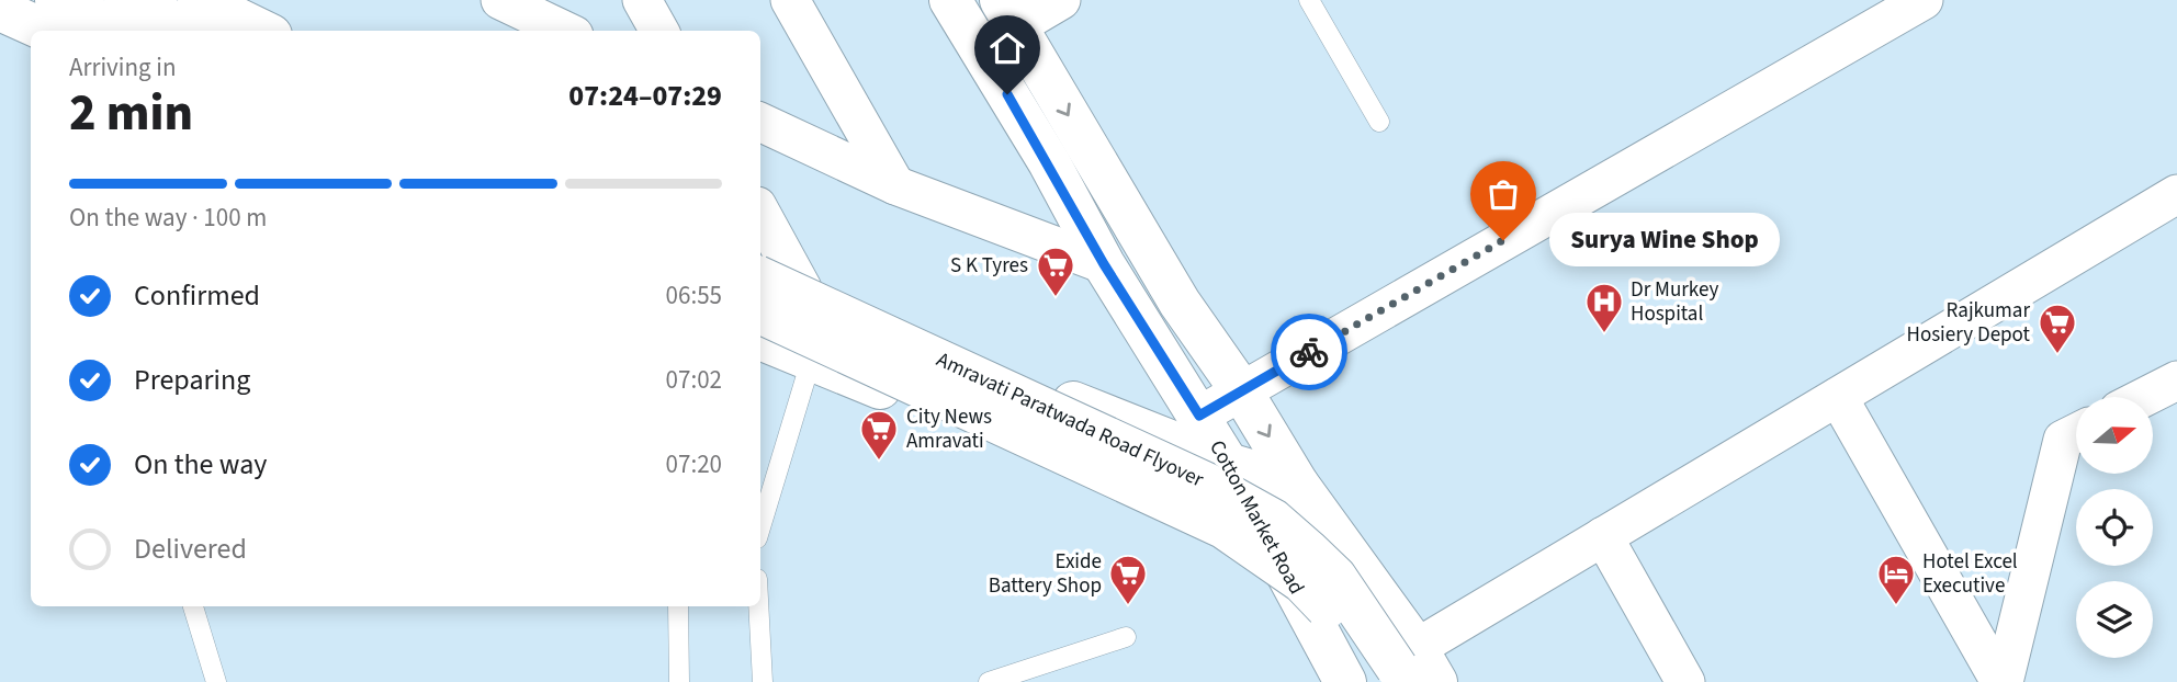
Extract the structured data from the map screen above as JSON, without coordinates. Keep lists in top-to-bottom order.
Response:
{
  "streets": {
    "main road": ["Amravati Paratwada Road Flyover", "Cotton Market Road"]
  },
  "places": {
    "other": ["Surya Wine Shop"],
    "supermarket": [
      "S K Tyres",
      "Rajkumar Hosiery Depot",
      "City News Amravati",
      "Exide Battery Shop"
    ],
    "hospital": ["Dr Murkey Hospital"],
    "hotel": ["Hotel Excel Executive"]
  },
  "north": "right",
  "page": {
    "heading": ["2 min", "Arriving in", "07:24–07:29"],
    "bar": "On the way · 100 m",
    "bubble": "Surya Wine Shop",
    "list": [
      ["Confirmed", "06:55"],
      ["Preparing", "07:02"],
      ["On the way", "07:20"],
      "Delivered"
    ]
  }
}
